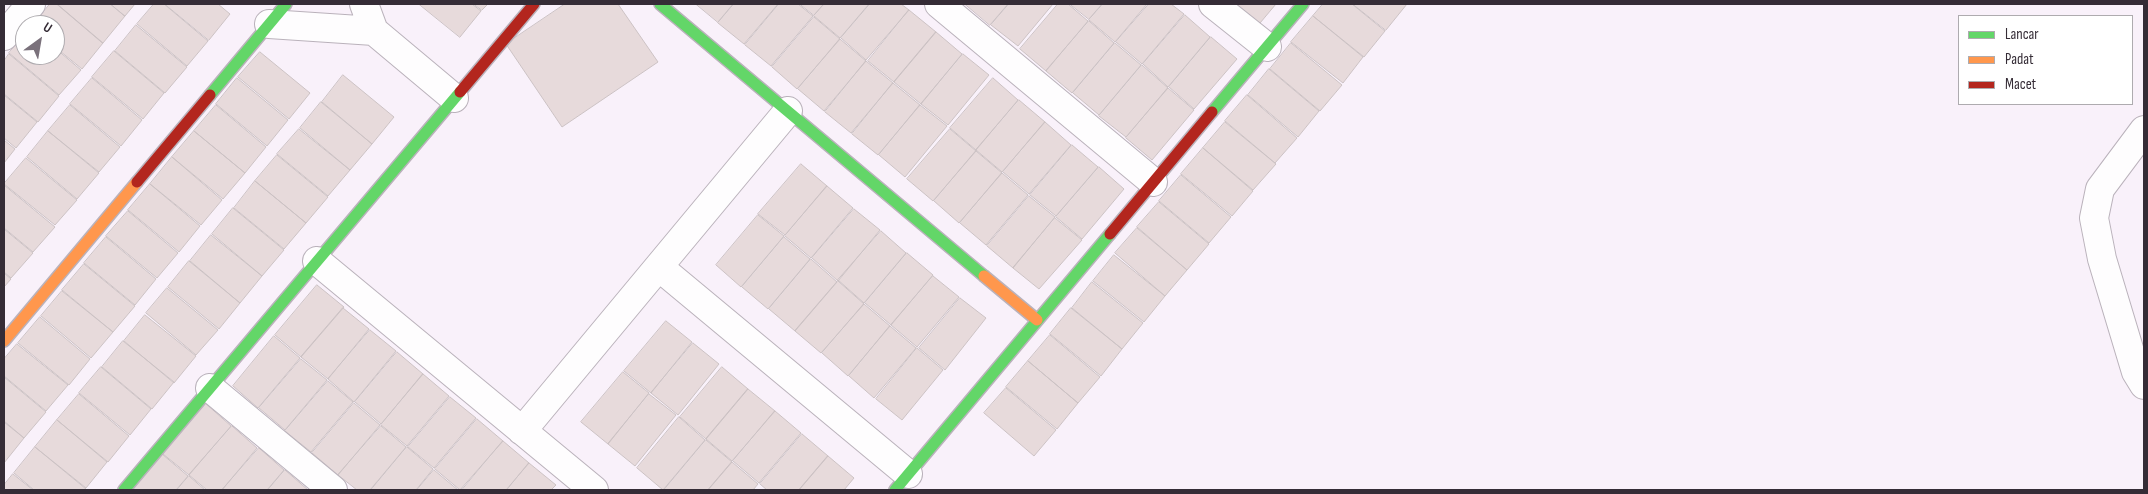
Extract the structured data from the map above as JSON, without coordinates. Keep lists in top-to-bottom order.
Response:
{
  "legend": ["Lancar", "Padat", "Macet"],
  "north": "top right"
}
